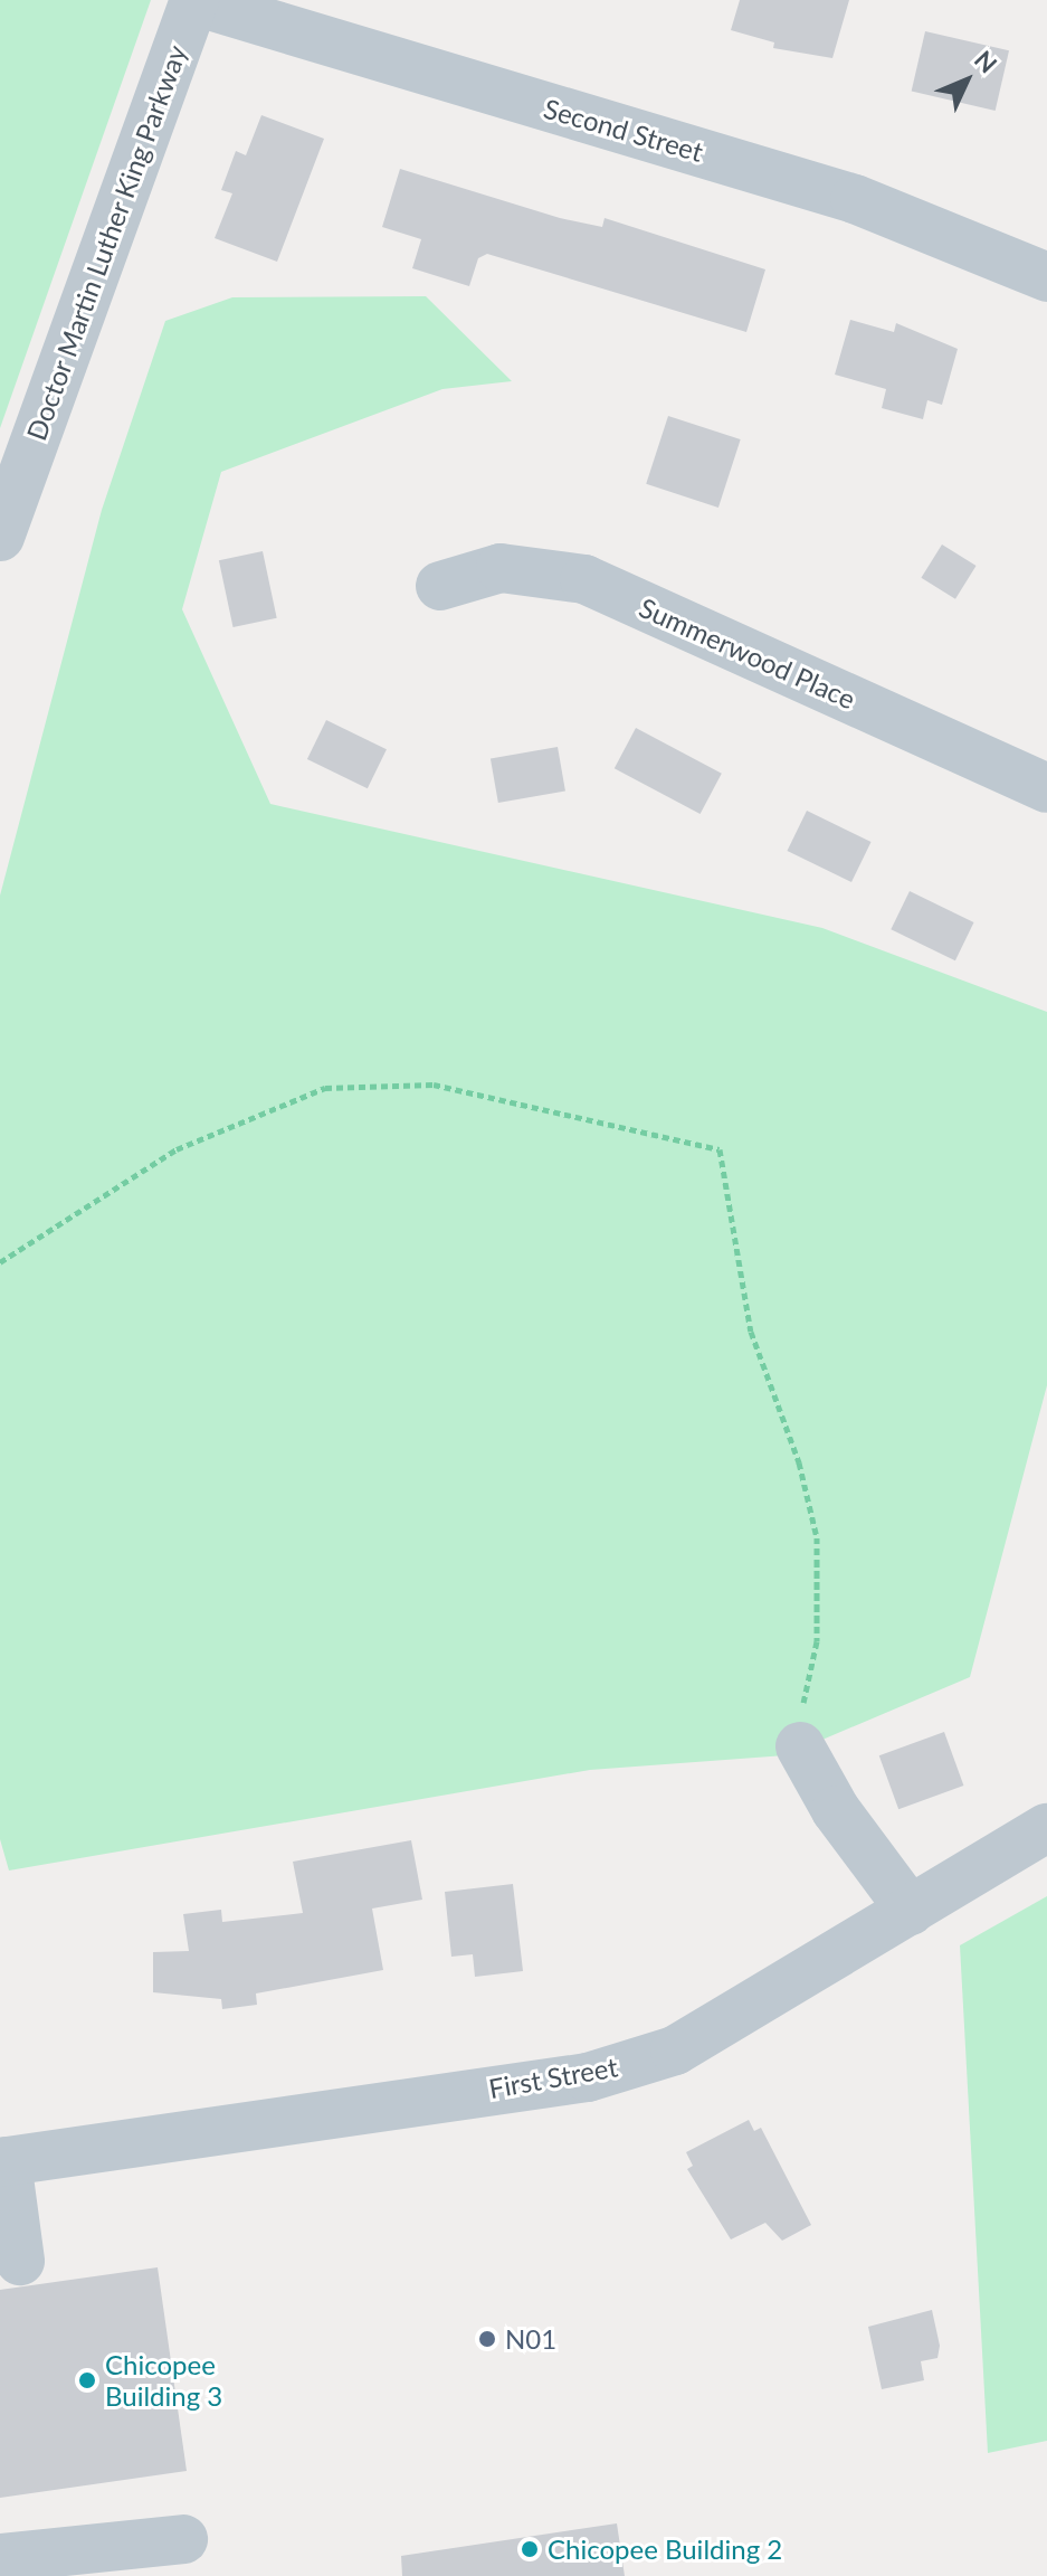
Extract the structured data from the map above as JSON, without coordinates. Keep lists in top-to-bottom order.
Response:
{
  "streets": {
    "street": [
      "Second Street",
      "Doctor Martin Luther King Parkway",
      "Summerwood Place",
      "First Street"
    ]
  },
  "crossings": [
    ["Second Street", "Doctor Martin Luther King Parkway"]
  ],
  "places": ["N01", "Chicopee Building 3", "Chicopee Building 2"],
  "north": "top right"
}
